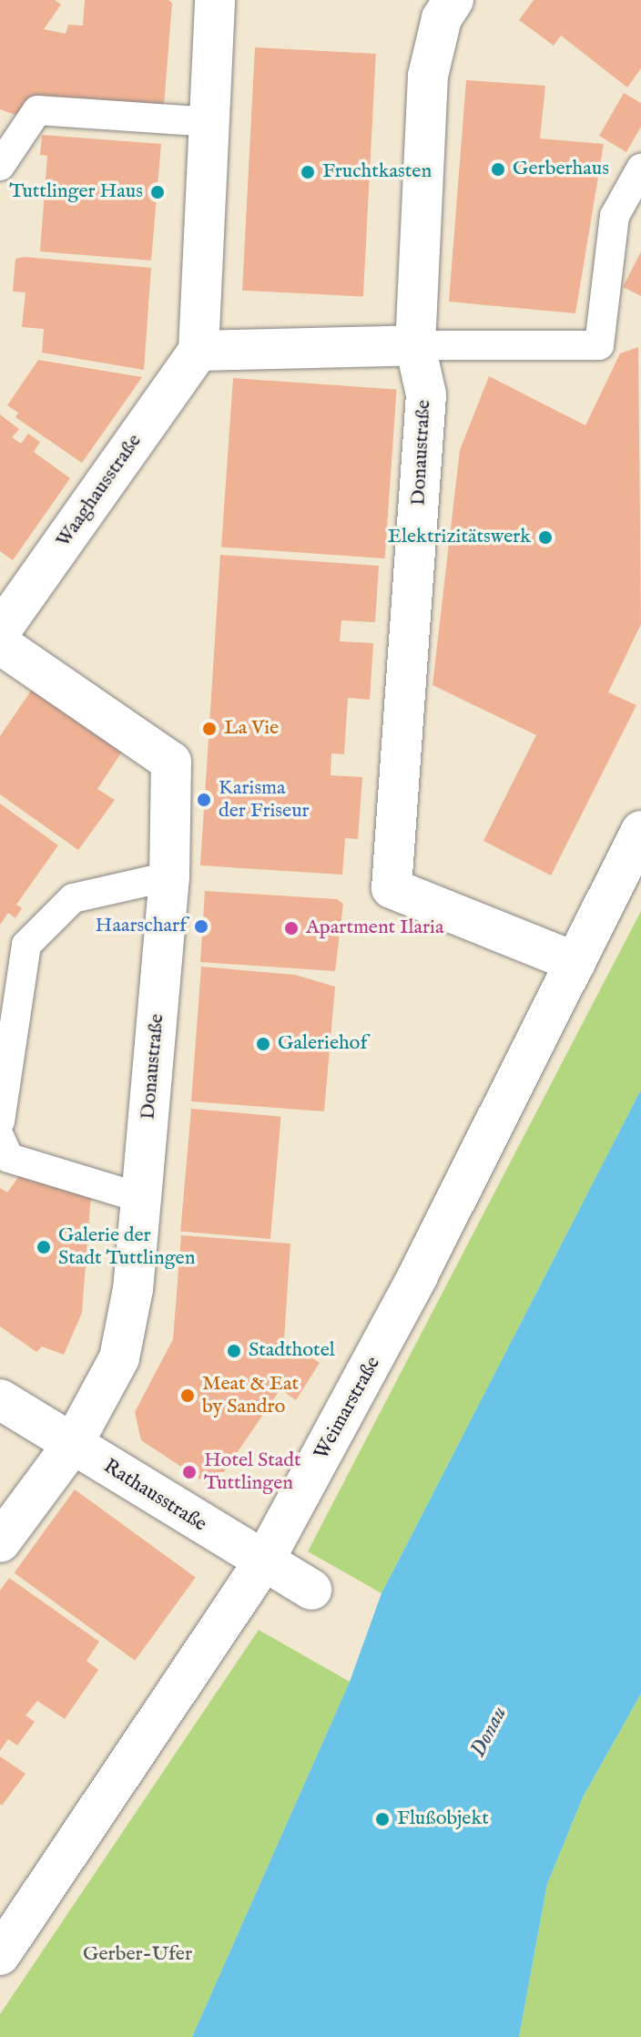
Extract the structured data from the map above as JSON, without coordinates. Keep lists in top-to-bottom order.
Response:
{
  "streets": {
    "street": [
      "Donaustraße",
      "Waaghausstraße",
      "Weimarstraße",
      "Rathausstraße"
    ]
  },
  "crossings": [
    ["Donaustraße", "Weimarstraße"],
    ["Donaustraße", "Rathausstraße"],
    ["Weimarstraße", "Rathausstraße"]
  ],
  "water": ["Donau"],
  "parks": ["Gerber-Ufer"],
  "places": [
    "Gerberhaus",
    "Fruchtkasten",
    "Tuttlinger Haus",
    "Elektrizitätswerk",
    "La Vie",
    "Karisma der Friseur",
    "Haarscharf",
    "Apartment Ilaria",
    "Galeriehof",
    "Galerie der Stadt Tuttlingen",
    "Stadthotel",
    "Meat & Eat by Sandro",
    "Hotel Stadt Tuttlingen",
    "Flußobjekt"
  ]
}
